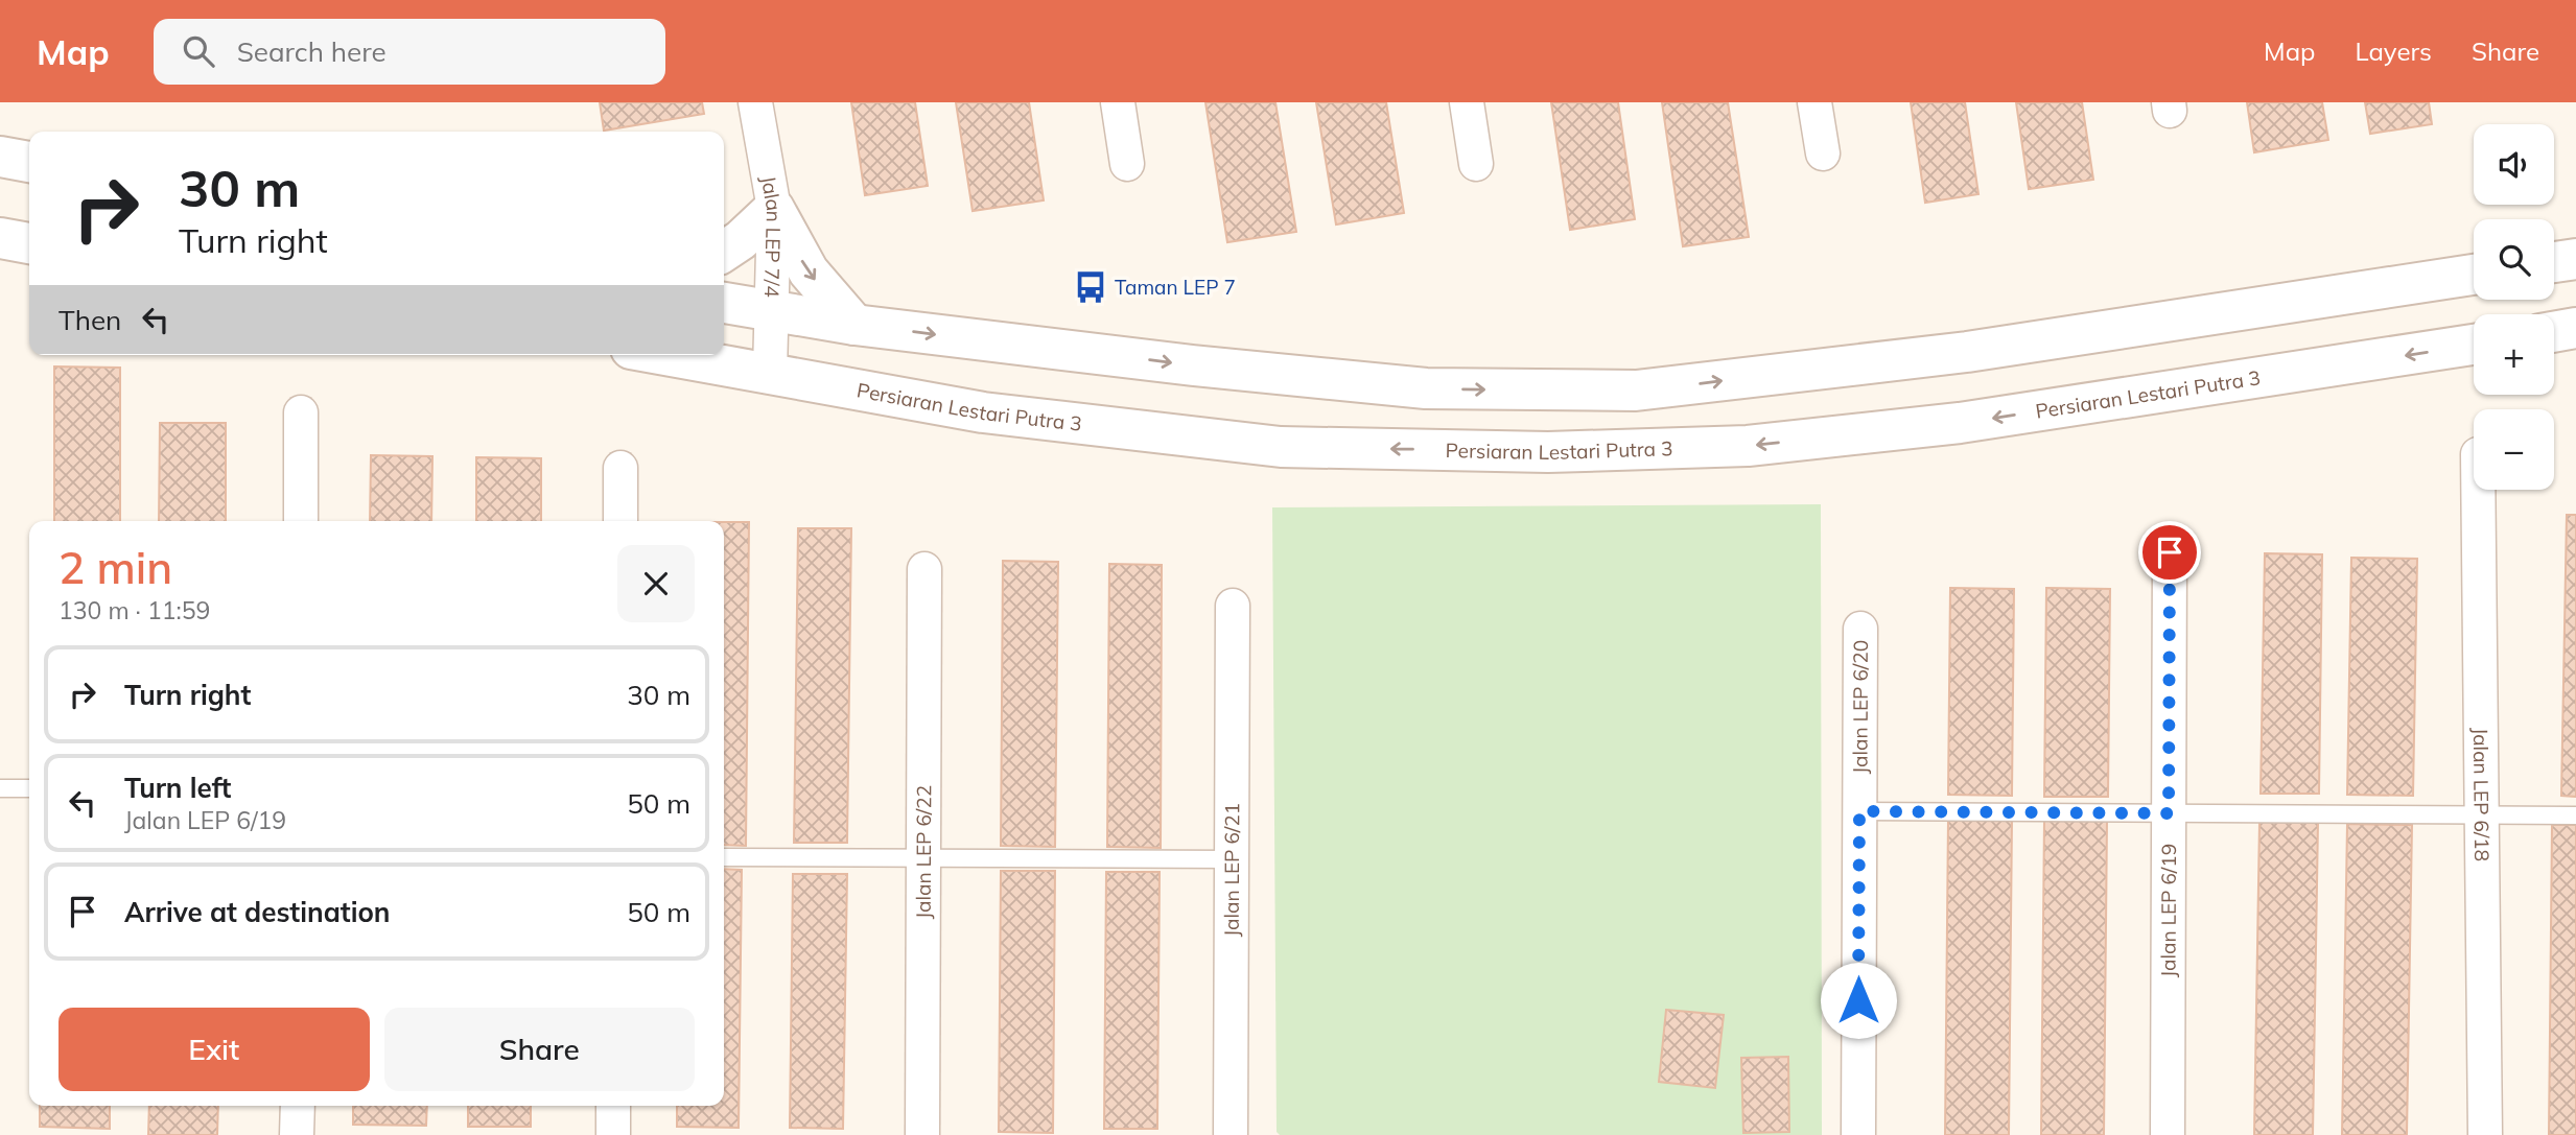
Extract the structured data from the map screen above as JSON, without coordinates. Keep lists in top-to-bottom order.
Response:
{
  "streets": {
    "street": [
      "Jalan LEP 7/4",
      "Persiaran Lestari Putra 3",
      "Jalan LEP 6/20",
      "Jalan LEP 6/18",
      "Jalan LEP 6/22",
      "Jalan LEP 6/21",
      "Jalan LEP 6/19"
    ]
  },
  "crossings": [
    ["Jalan LEP 7/4", "Persiaran Lestari Putra 3"]
  ],
  "places": {
    "bus stop": ["Taman LEP 7"]
  },
  "page": {
    "header": "Map",
    "search": "Search here",
    "nav": ["Map", "Layers", "Share"],
    "map_buttons": ["+", "−"],
    "turn": ["30 m", "Turn right"],
    "then": "Then",
    "heading": ["2 min", "130 m · 11:59"],
    "list": [
      {
        "name": "Turn right",
        "value": "30 m"
      },
      {
        "name": "Turn left",
        "note": "Jalan LEP 6/19",
        "value": "50 m"
      },
      {
        "name": "Arrive at destination",
        "value": "50 m"
      }
    ],
    "buttons": ["Exit", "Share"]
  }
}
